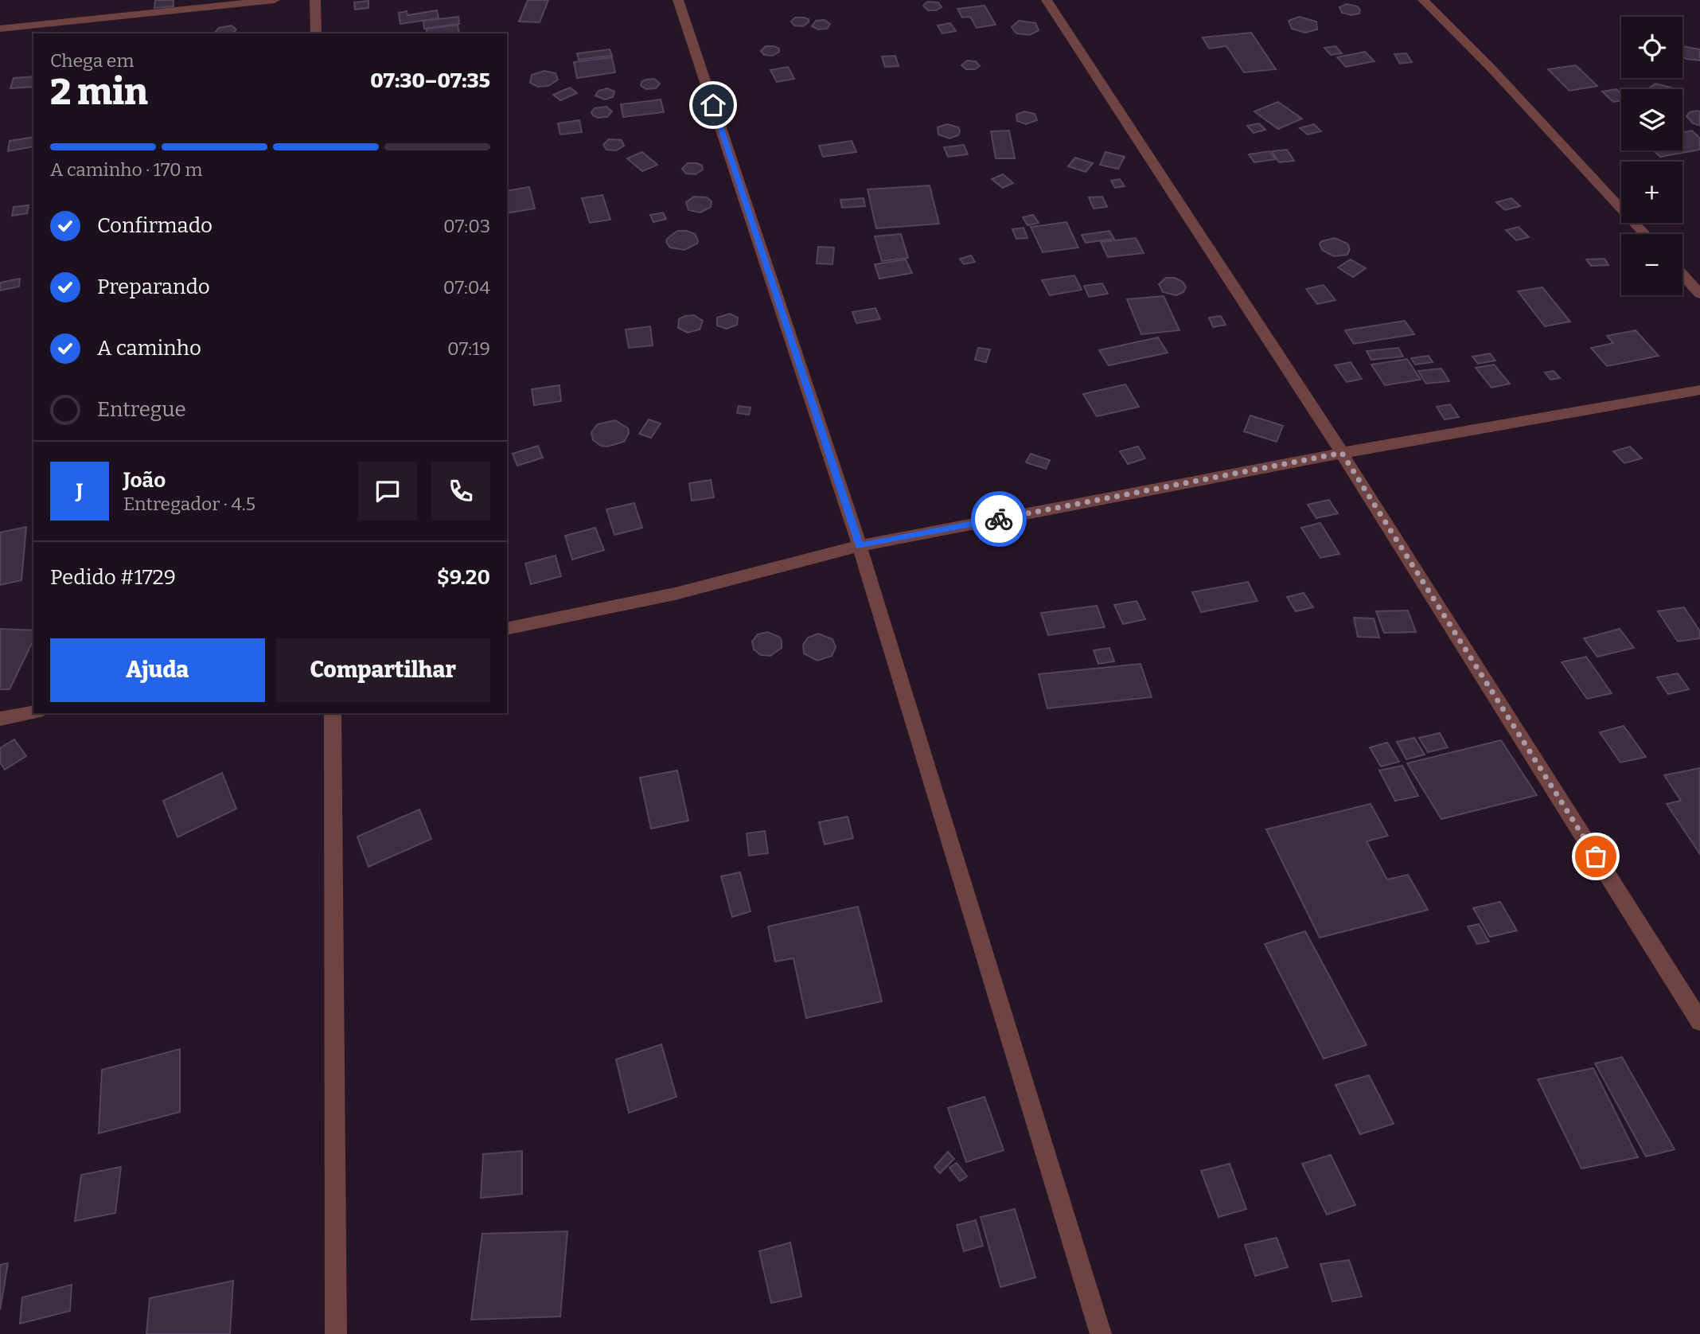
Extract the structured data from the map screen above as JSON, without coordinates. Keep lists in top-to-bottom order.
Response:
{
  "page": {
    "map_buttons": ["+", "−"],
    "heading": ["2 min", "Chega em", "07:30–07:35"],
    "panel": [
      "João",
      "Entregador · 4.5",
      "Pedido #1729",
      "$9.20"
    ],
    "bar": "A caminho · 170 m",
    "list": [
      ["Confirmado", "07:03"],
      ["Preparando", "07:04"],
      ["A caminho", "07:19"],
      "Entregue"
    ],
    "round": "J",
    "buttons": ["Ajuda", "Compartilhar"]
  }
}
